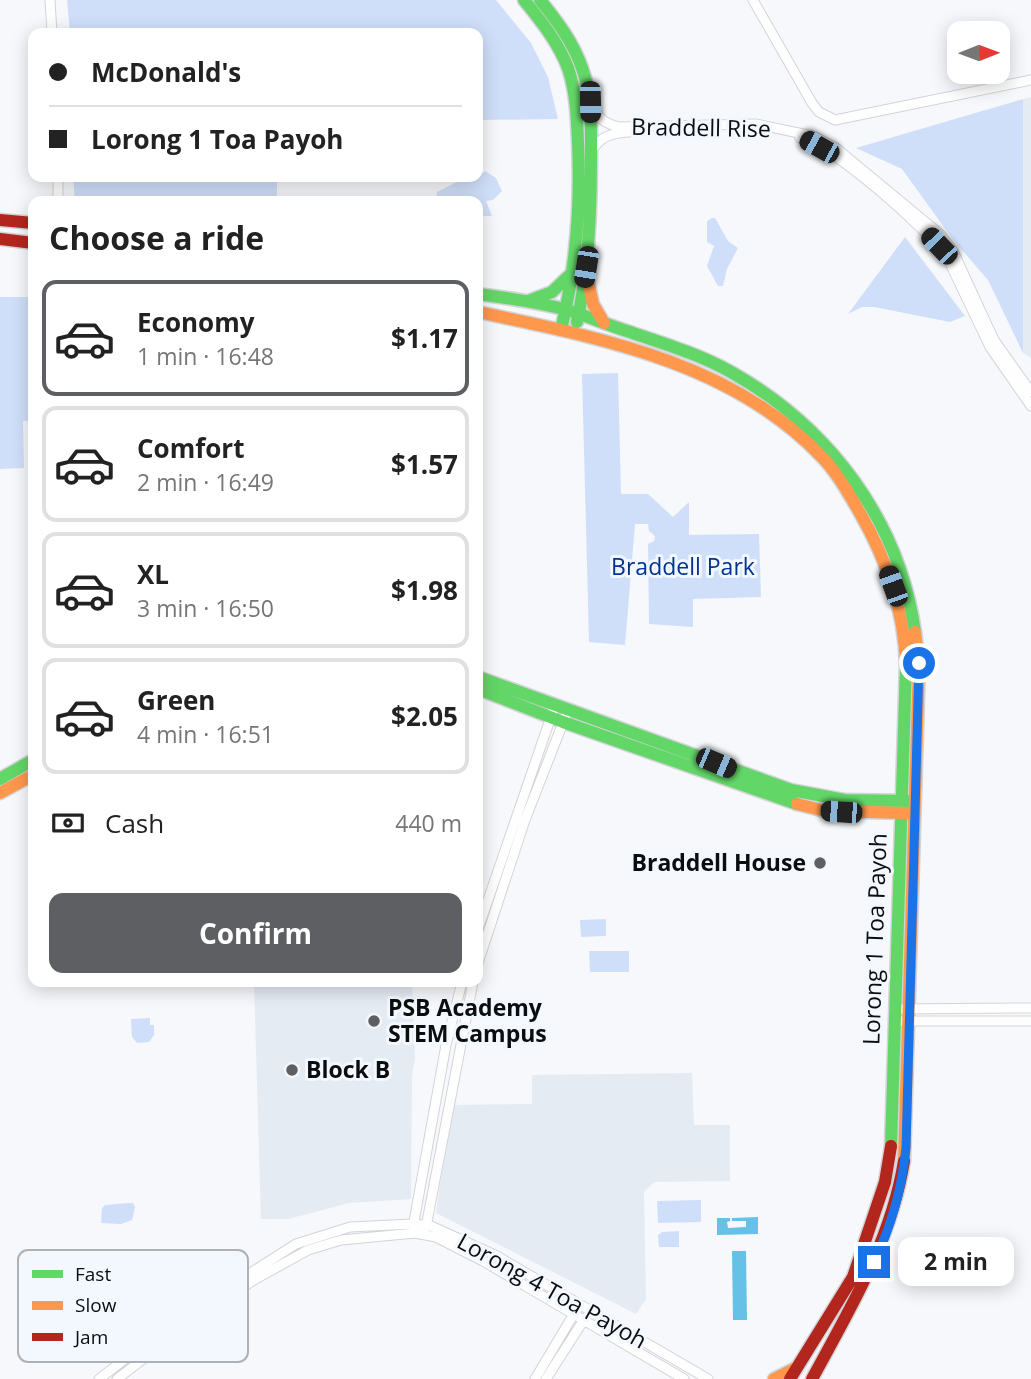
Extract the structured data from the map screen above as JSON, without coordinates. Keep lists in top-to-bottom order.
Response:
{
  "streets": {
    "main road": ["Lorong 1 Toa Payoh"],
    "street": ["Braddell Rise", "Lorong 4 Toa Payoh"]
  },
  "parks": ["Braddell Park"],
  "places": ["Braddell House", "PSB Academy STEM Campus", "Block B"],
  "legend": ["Fast", "Slow", "Jam"],
  "north": "right",
  "page": {
    "banner": ["McDonald's", "Lorong 1 Toa Payoh"],
    "heading": "Choose a ride",
    "list": [
      {
        "name": "Economy",
        "note": "1 min · 16:48",
        "value": "$1.17"
      },
      {
        "name": "Comfort",
        "note": "2 min · 16:49",
        "value": "$1.57"
      },
      {
        "name": "XL",
        "note": "3 min · 16:50",
        "value": "$1.98"
      },
      {
        "name": "Green",
        "note": "4 min · 16:51",
        "value": "$2.05"
      }
    ],
    "pay": ["Cash", "440 m"],
    "buttons": "Confirm",
    "bubble": "2 min"
  }
}
